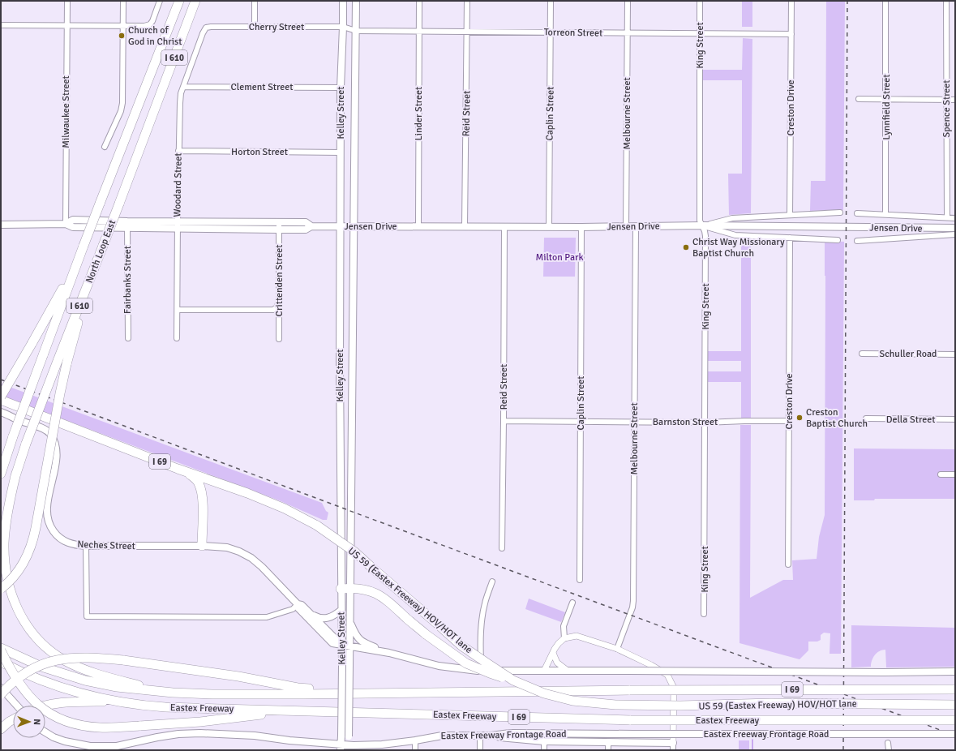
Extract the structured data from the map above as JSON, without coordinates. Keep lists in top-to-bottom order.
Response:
{
  "streets": {
    "highway": [
      "I 610",
      "North Loop East",
      "I 69",
      "US 59 (Eastex Freeway) HOV/HOT lane",
      "Eastex Freeway"
    ],
    "main road": [
      "Kelley Street",
      "Jensen Drive",
      "Neches Street",
      "Eastex Freeway Frontage Road"
    ],
    "street": [
      "Cherry Street",
      "Torreon Street",
      "King Street",
      "Clement Street",
      "Lynnfield Street",
      "Creston Drive",
      "Spence Street",
      "Milwaukee Street",
      "Linder Street",
      "Reid Street",
      "Caplin Street",
      "Melbourne Street",
      "Horton Street",
      "Woodard Street",
      "Fairbanks Street",
      "Crittenden Street",
      "Schuller Road",
      "Della Street",
      "Barnston Street"
    ]
  },
  "crossings": [
    ["Cherry Street", "Torreon Street"],
    ["Cherry Street", "Kelley Street"],
    ["Cherry Street", "Woodard Street"],
    ["Torreon Street", "King Street"],
    ["Torreon Street", "Creston Drive"],
    ["Torreon Street", "Kelley Street"],
    ["Torreon Street", "Linder Street"],
    ["Torreon Street", "Reid Street"],
    ["Torreon Street", "Caplin Street"],
    ["Torreon Street", "Melbourne Street"],
    ["King Street", "Jensen Drive"],
    ["King Street", "Barnston Street"],
    ["Clement Street", "Kelley Street"],
    ["Clement Street", "Woodard Street"],
    ["Creston Drive", "Barnston Street"],
    ["Milwaukee Street", "Jensen Drive"],
    ["Kelley Street", "Horton Street"],
    ["Kelley Street", "Jensen Drive"],
    ["Kelley Street", "Neches Street"],
    ["Kelley Street", "Eastex Freeway Frontage Road"],
    ["Linder Street", "Jensen Drive"],
    ["Reid Street", "Jensen Drive"],
    ["Reid Street", "Barnston Street"],
    ["Caplin Street", "Jensen Drive"],
    ["Caplin Street", "Barnston Street"],
    ["Melbourne Street", "Jensen Drive"],
    ["Melbourne Street", "Barnston Street"],
    ["Horton Street", "Woodard Street"],
    ["Woodard Street", "Jensen Drive"],
    ["Jensen Drive", "Fairbanks Street"],
    ["Jensen Drive", "Crittenden Street"]
  ],
  "parks": ["Milton Park"],
  "places": ["Church of God in Christ", "Christ Way Missionary Baptist Church", "Creston Baptist Church"],
  "north": "right"
}
